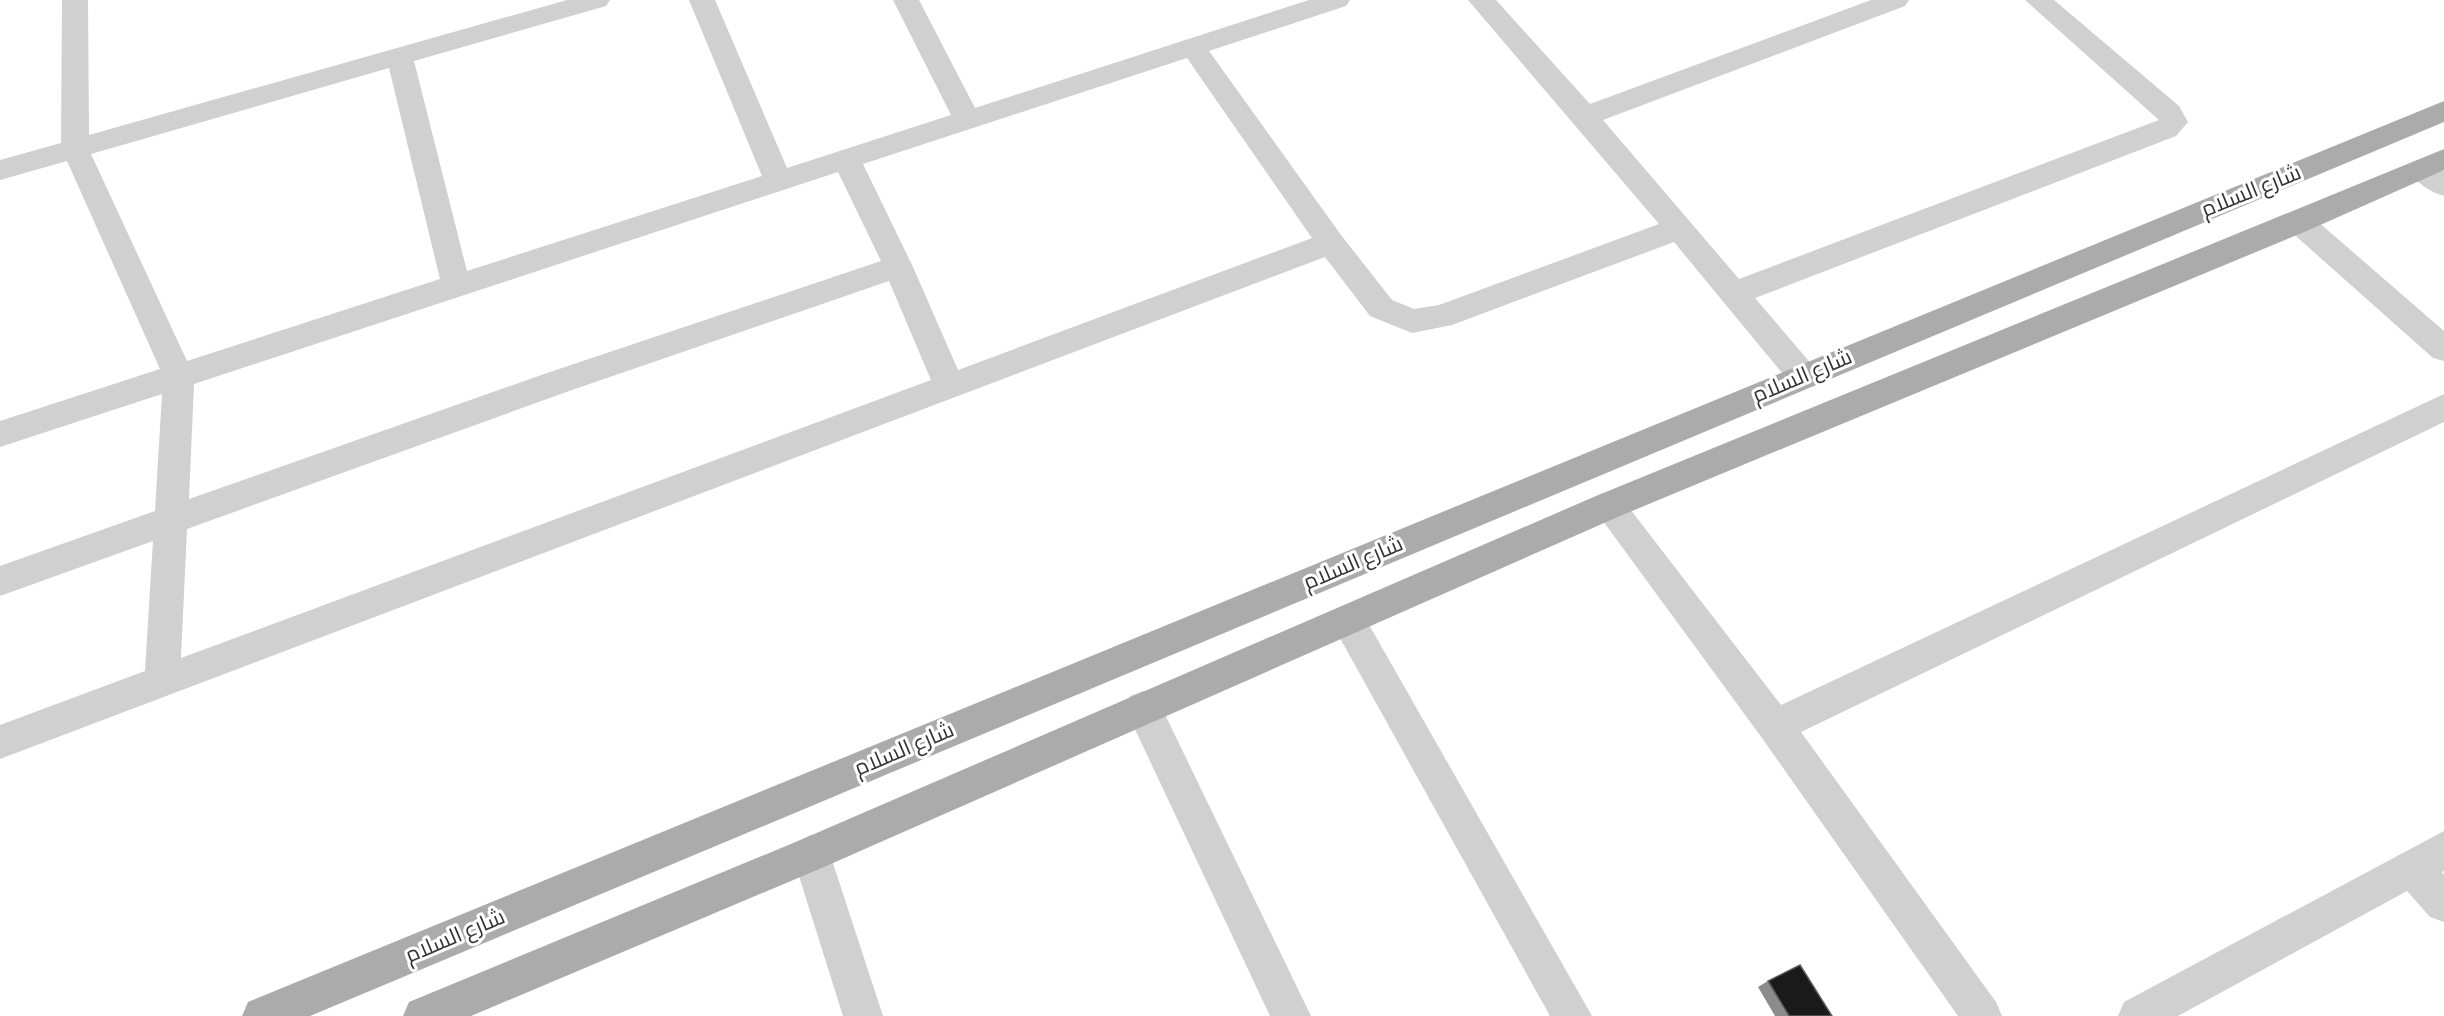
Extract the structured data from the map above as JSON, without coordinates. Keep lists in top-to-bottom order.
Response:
{
  "streets": {
    "main road": ["شارع السلام"]
  }
}
